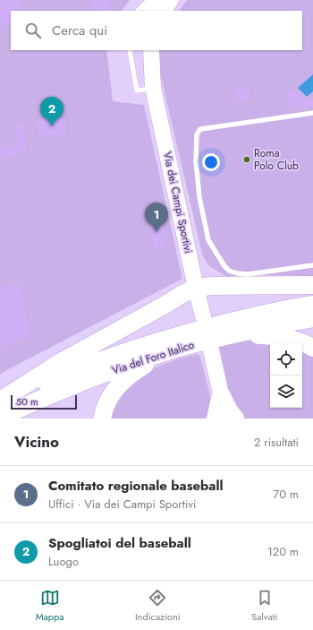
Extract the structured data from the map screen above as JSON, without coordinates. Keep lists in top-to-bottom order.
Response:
{
  "streets": {
    "highway": ["Via del Foro Italico"],
    "main road": ["Via dei Campi Sportivi"]
  },
  "places": ["Roma Polo Club"],
  "scale_bar": "50 m",
  "page": {
    "search": "Cerca qui",
    "pins": ["2", "1"],
    "scale": "50 m",
    "heading": ["Vicino", "2 risultati"],
    "list": [
      {
        "mark": "1",
        "name": "Comitato regionale baseball",
        "note": "Uffici · Via dei Campi Sportivi",
        "value": "70 m"
      },
      {
        "mark": "2",
        "name": "Spogliatoi del baseball",
        "note": "Luogo",
        "value": "120 m"
      }
    ],
    "nav": ["Mappa", "Indicazioni", "Salvati"]
  }
}
